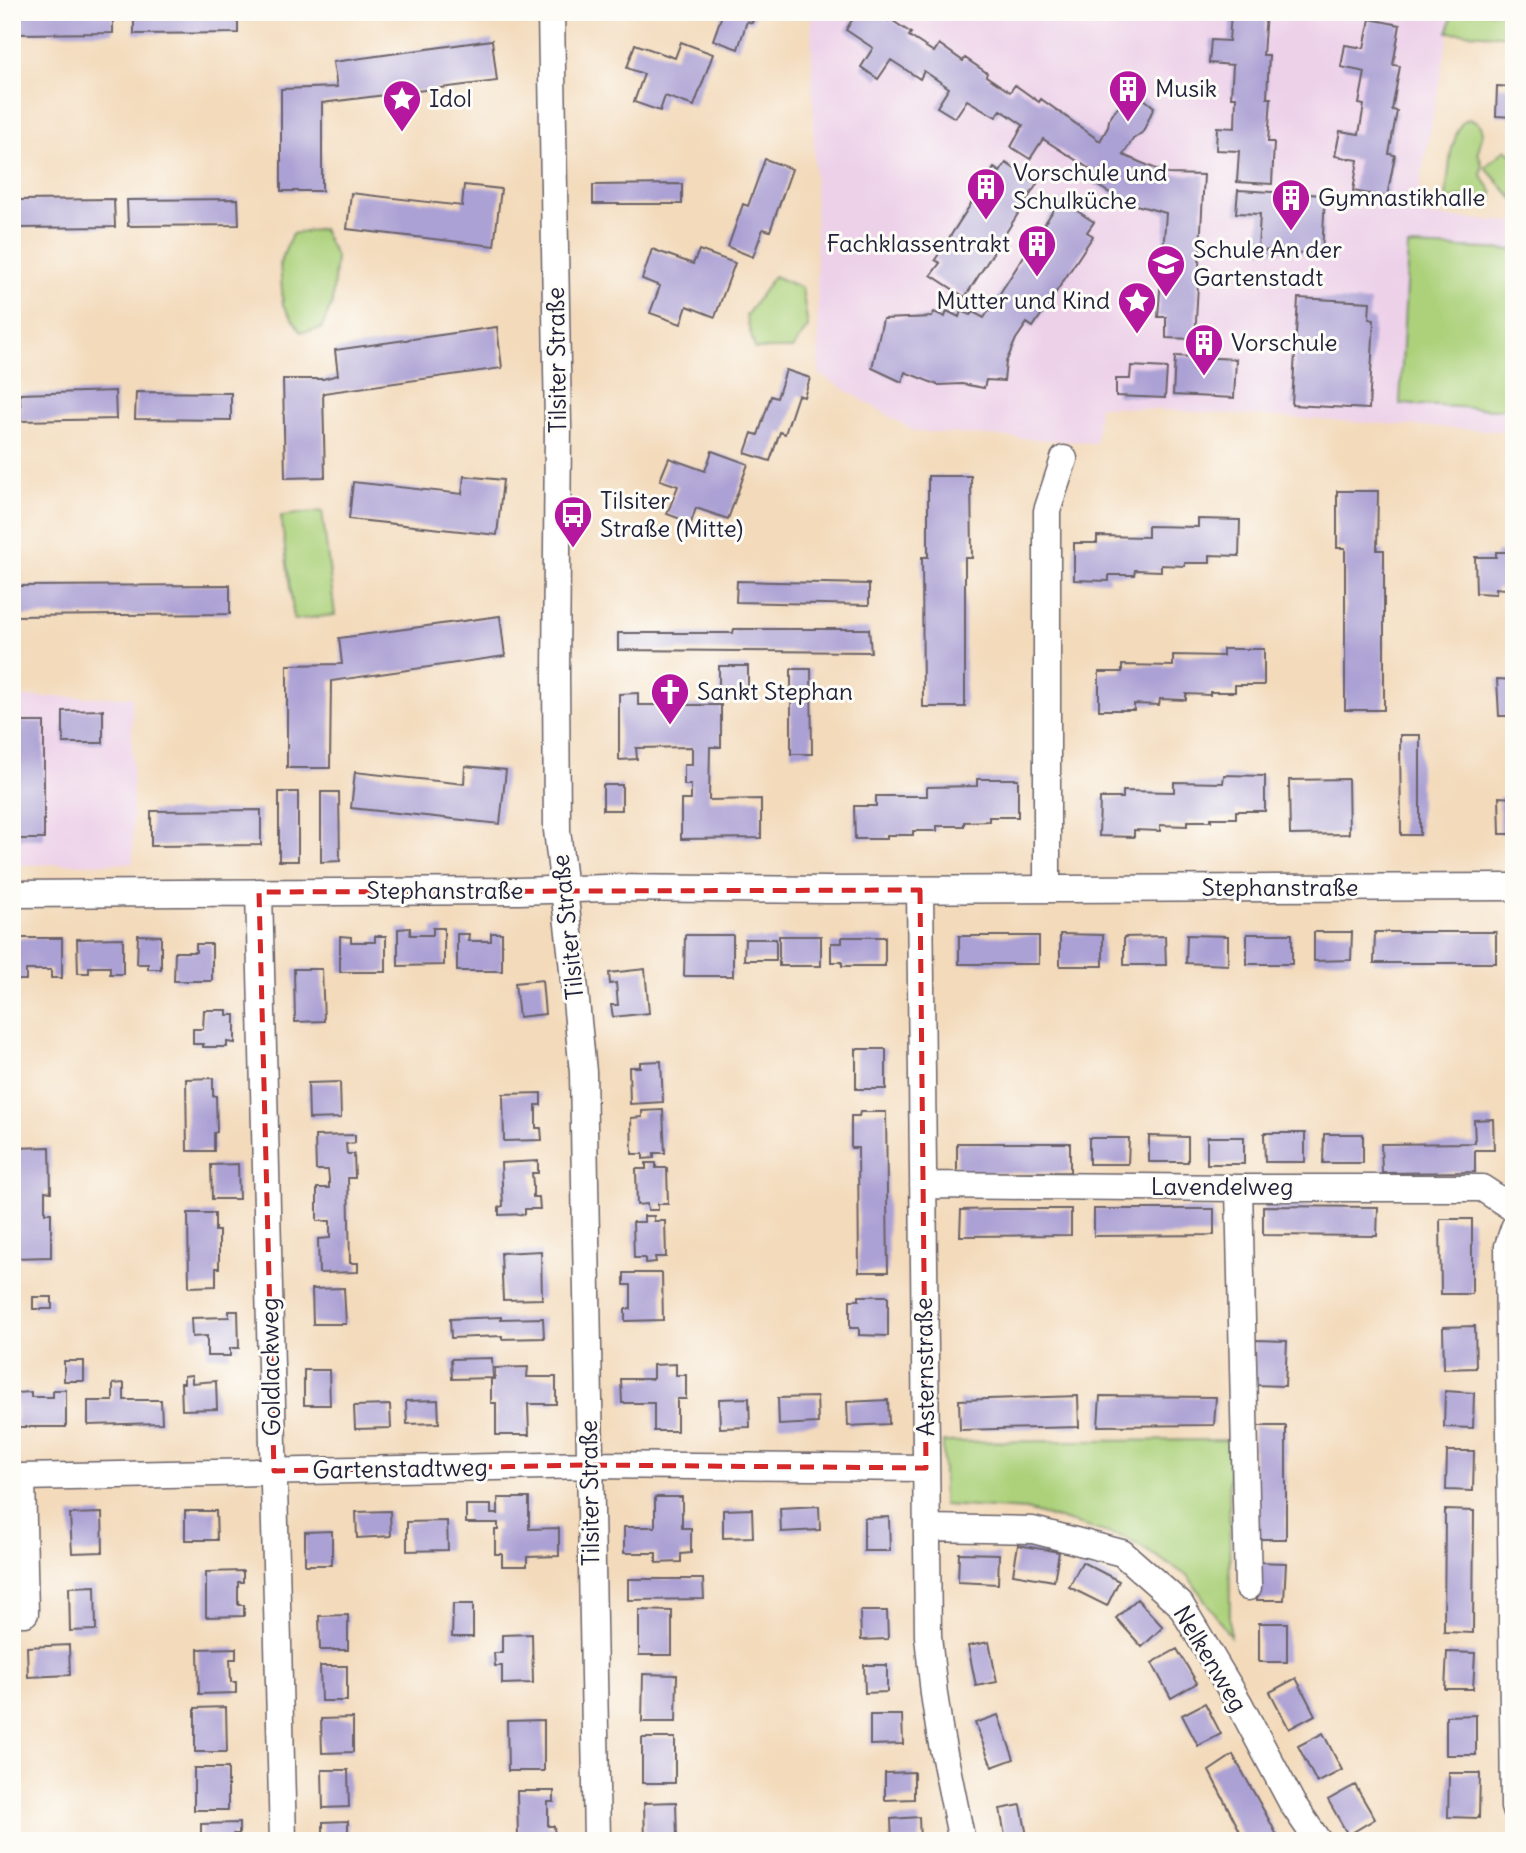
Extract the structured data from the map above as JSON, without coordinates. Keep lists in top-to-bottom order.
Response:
{
  "streets": {
    "street": [
      "Tilsiter Straße",
      "Stephanstraße",
      "Lavendelweg",
      "Goldlackweg",
      "Asternstraße",
      "Gartenstadtweg",
      "Nelkenweg"
    ]
  },
  "crossings": [
    ["Tilsiter Straße", "Stephanstraße"],
    ["Tilsiter Straße", "Gartenstadtweg"],
    ["Stephanstraße", "Goldlackweg"],
    ["Stephanstraße", "Asternstraße"],
    ["Lavendelweg", "Asternstraße"],
    ["Goldlackweg", "Gartenstadtweg"],
    ["Asternstraße", "Gartenstadtweg"],
    ["Asternstraße", "Nelkenweg"]
  ],
  "places": {
    "building": [
      "Musik",
      "Vorschule und Schulküche",
      "Gymnastikhalle",
      "Fachklassentrakt",
      "Vorschule"
    ],
    "place": ["Idol", "Mutter und Kind"],
    "school or university": ["Schule An der Gartenstadt"],
    "bus stop": ["Tilsiter Straße (Mitte)"],
    "church": ["Sankt Stephan"]
  }
}
